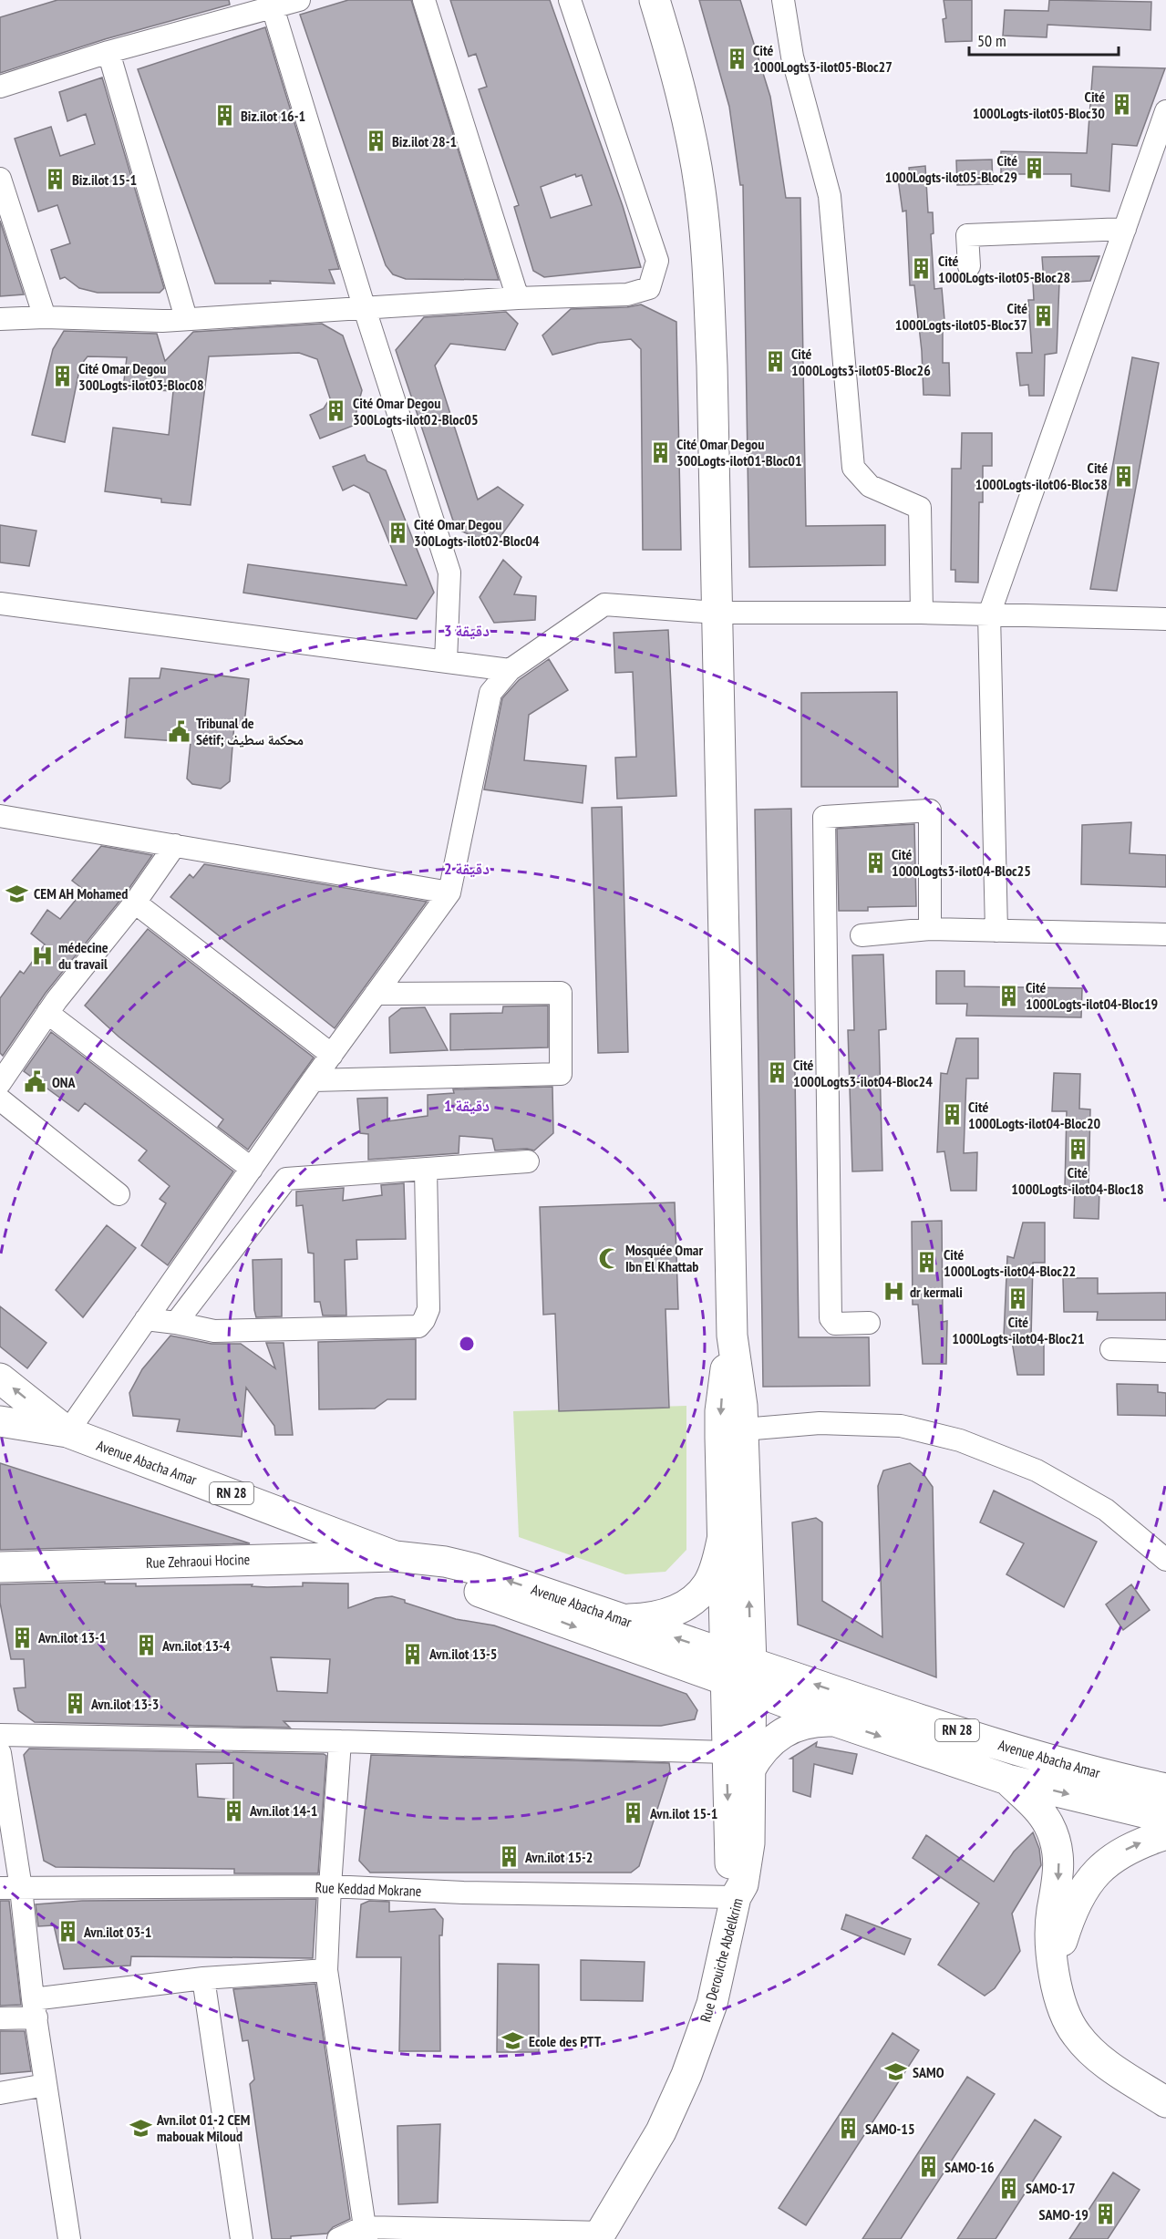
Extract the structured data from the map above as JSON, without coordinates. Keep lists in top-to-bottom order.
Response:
{
  "streets": {
    "main road": [
      "Avenue Abacha Amar",
      "RN 28",
      "Rue Zehraoui Hocine",
      "Rue Derouiche Abdelkrim"
    ],
    "street": ["Rue Keddad Mokrane"]
  },
  "crossings": [
    ["Avenue Abacha Amar", "Rue Zehraoui Hocine"],
    ["Avenue Abacha Amar", "Rue Derouiche Abdelkrim"],
    ["Rue Keddad Mokrane", "Rue Derouiche Abdelkrim"]
  ],
  "places": {
    "building": [
      "Cité 1000Logts3-ilot05-Bloc27",
      "Cité 1000Logts-ilot05-Bloc30",
      "Biz.ilot 16-1",
      "Biz.ilot 28-1",
      "Cité 1000Logts-ilot05-Bloc29",
      "Biz.ilot 15-1",
      "Cité 1000Logts-ilot05-Bloc28",
      "Cité 1000Logts-ilot05-Bloc37",
      "Cité 1000Logts3-ilot05-Bloc26",
      "Cité Omar Degou 300Logts-ilot03-Bloc08",
      "Cité Omar Degou 300Logts-ilot02-Bloc05",
      "Cité Omar Degou 300Logts-ilot01-Bloc01",
      "Cité 1000Logts-ilot06-Bloc38",
      "Cité Omar Degou 300Logts-ilot02-Bloc04",
      "Cité 1000Logts3-ilot04-Bloc25",
      "Cité 1000Logts-ilot04-Bloc19",
      "Cité 1000Logts3-ilot04-Bloc24",
      "Cité 1000Logts-ilot04-Bloc20",
      "Cité 1000Logts-ilot04-Bloc18",
      "Cité 1000Logts-ilot04-Bloc22",
      "Cité 1000Logts-ilot04-Bloc21",
      "Avn.ilot 13-1",
      "Avn.ilot 13-4",
      "Avn.ilot 13-5",
      "Avn.ilot 13-3",
      "Avn.ilot 14-1",
      "Avn.ilot 15-1",
      "Avn.ilot 15-2",
      "Avn.ilot 03-1",
      "SAMO-15",
      "SAMO-16",
      "SAMO-17",
      "SAMO-19"
    ],
    "public building": ["Tribunal de Sétif; محكمة سطيف", "ONA"],
    "school or university": [
      "CEM AH Mohamed",
      "Ecole des PTT",
      "SAMO",
      "Avn.ilot 01-2 CEM mabouak Miloud"
    ],
    "hospital": ["médecine du travail", "dr kermali"],
    "mosque": ["Mosquée Omar Ibn El Khattab"]
  },
  "scale_bar": "50 m",
  "rings": ["3 دقيقة", "2 دقيقة", "1 دقيقة"]
}
